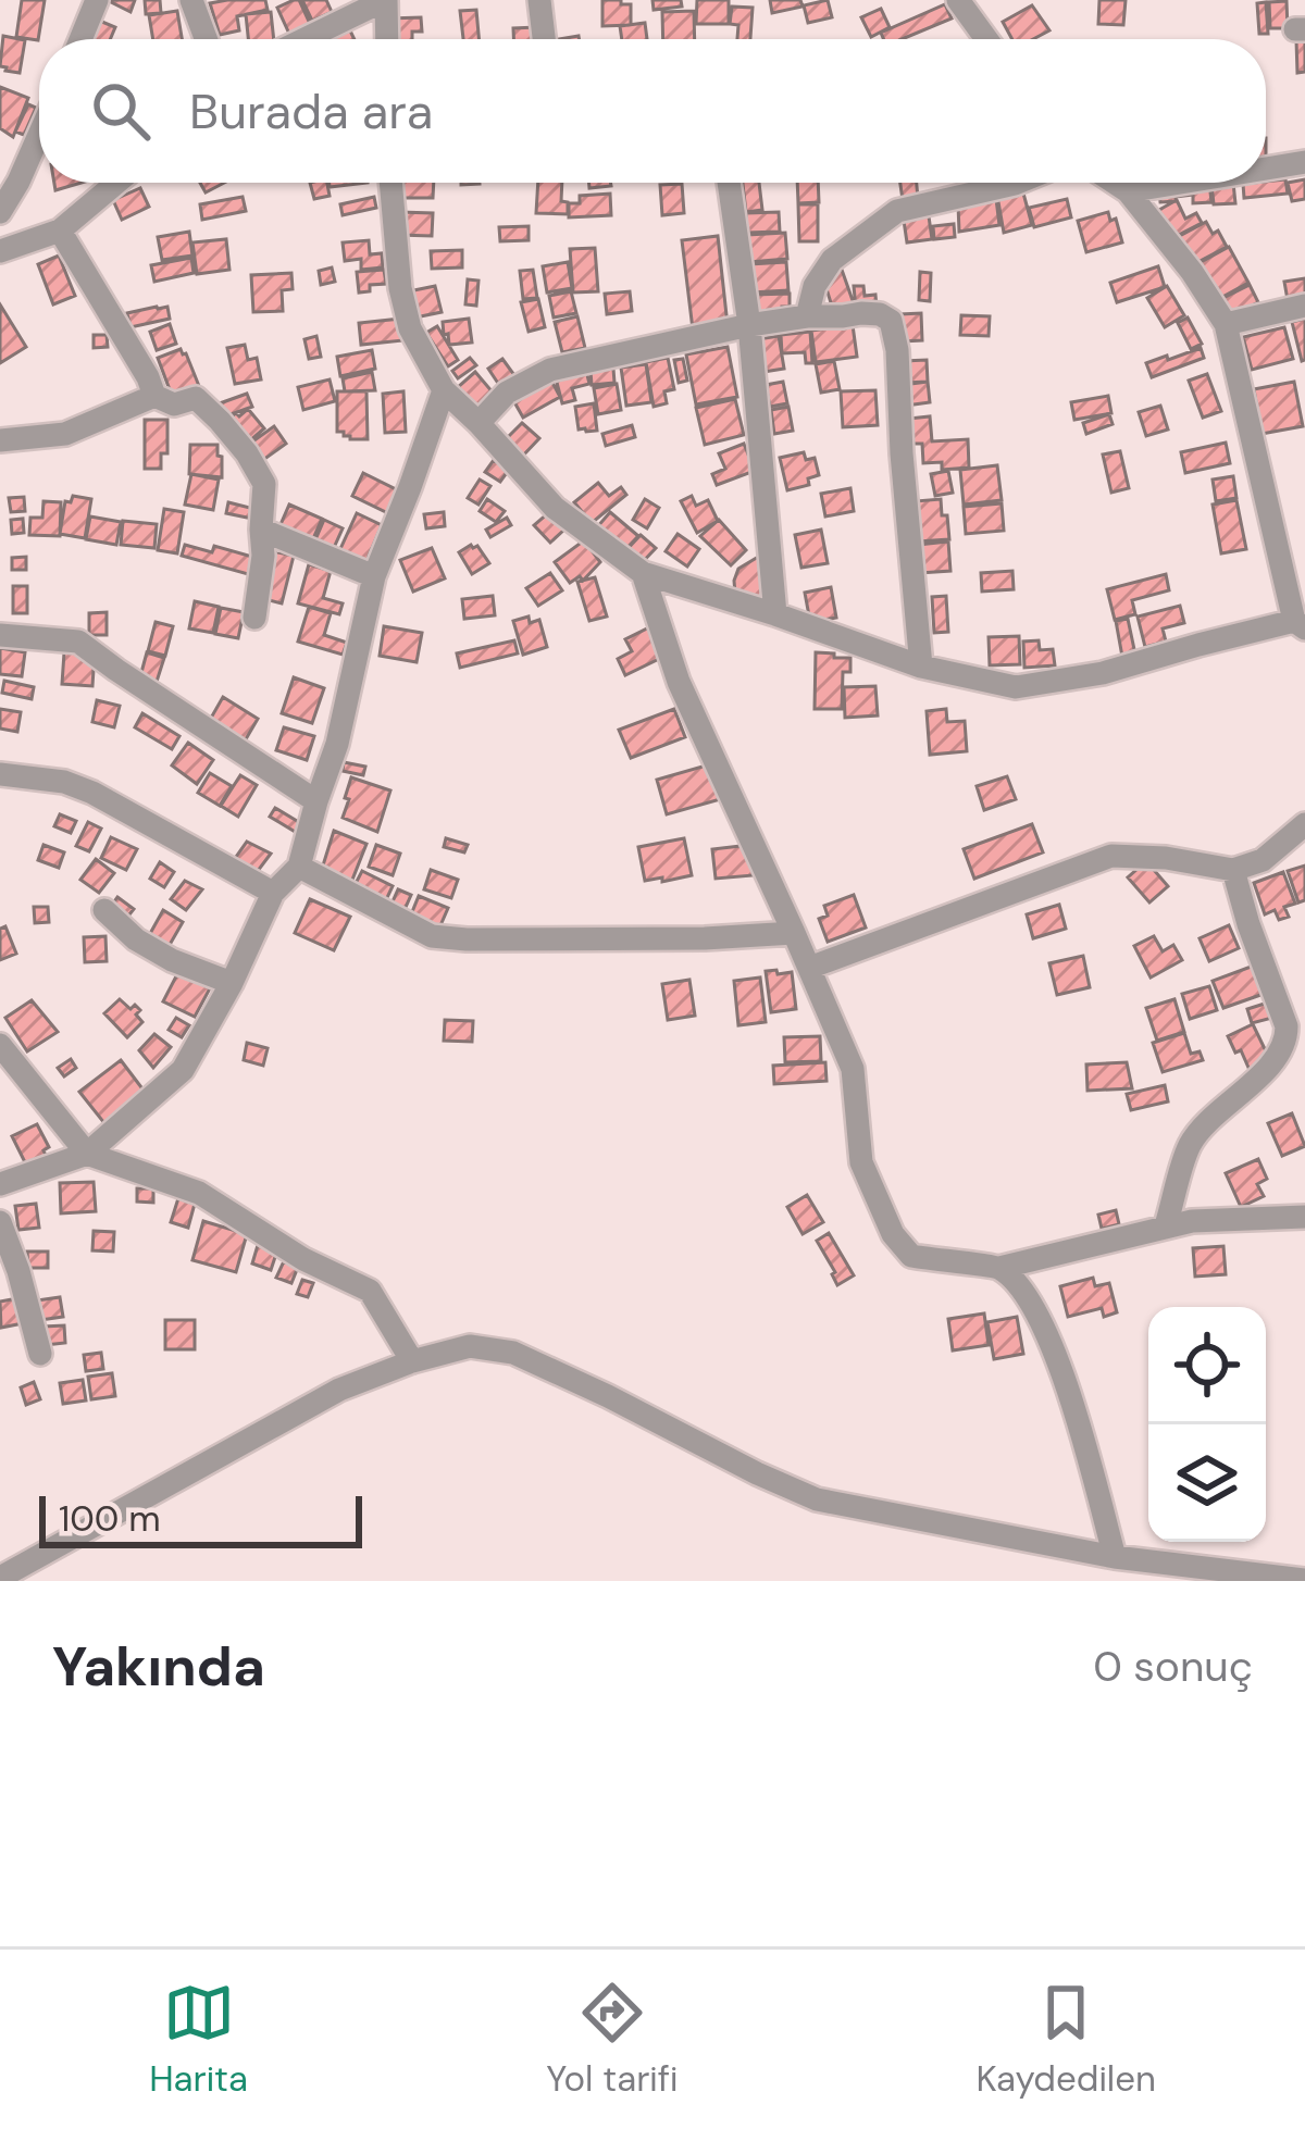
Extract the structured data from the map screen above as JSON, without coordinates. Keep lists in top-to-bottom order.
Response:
{
  "scale_bar": "100 m",
  "page": {
    "search": "Burada ara",
    "scale": "100 m",
    "heading": ["Yakında", "0 sonuç"],
    "nav": ["Harita", "Yol tarifi", "Kaydedilen"]
  }
}
